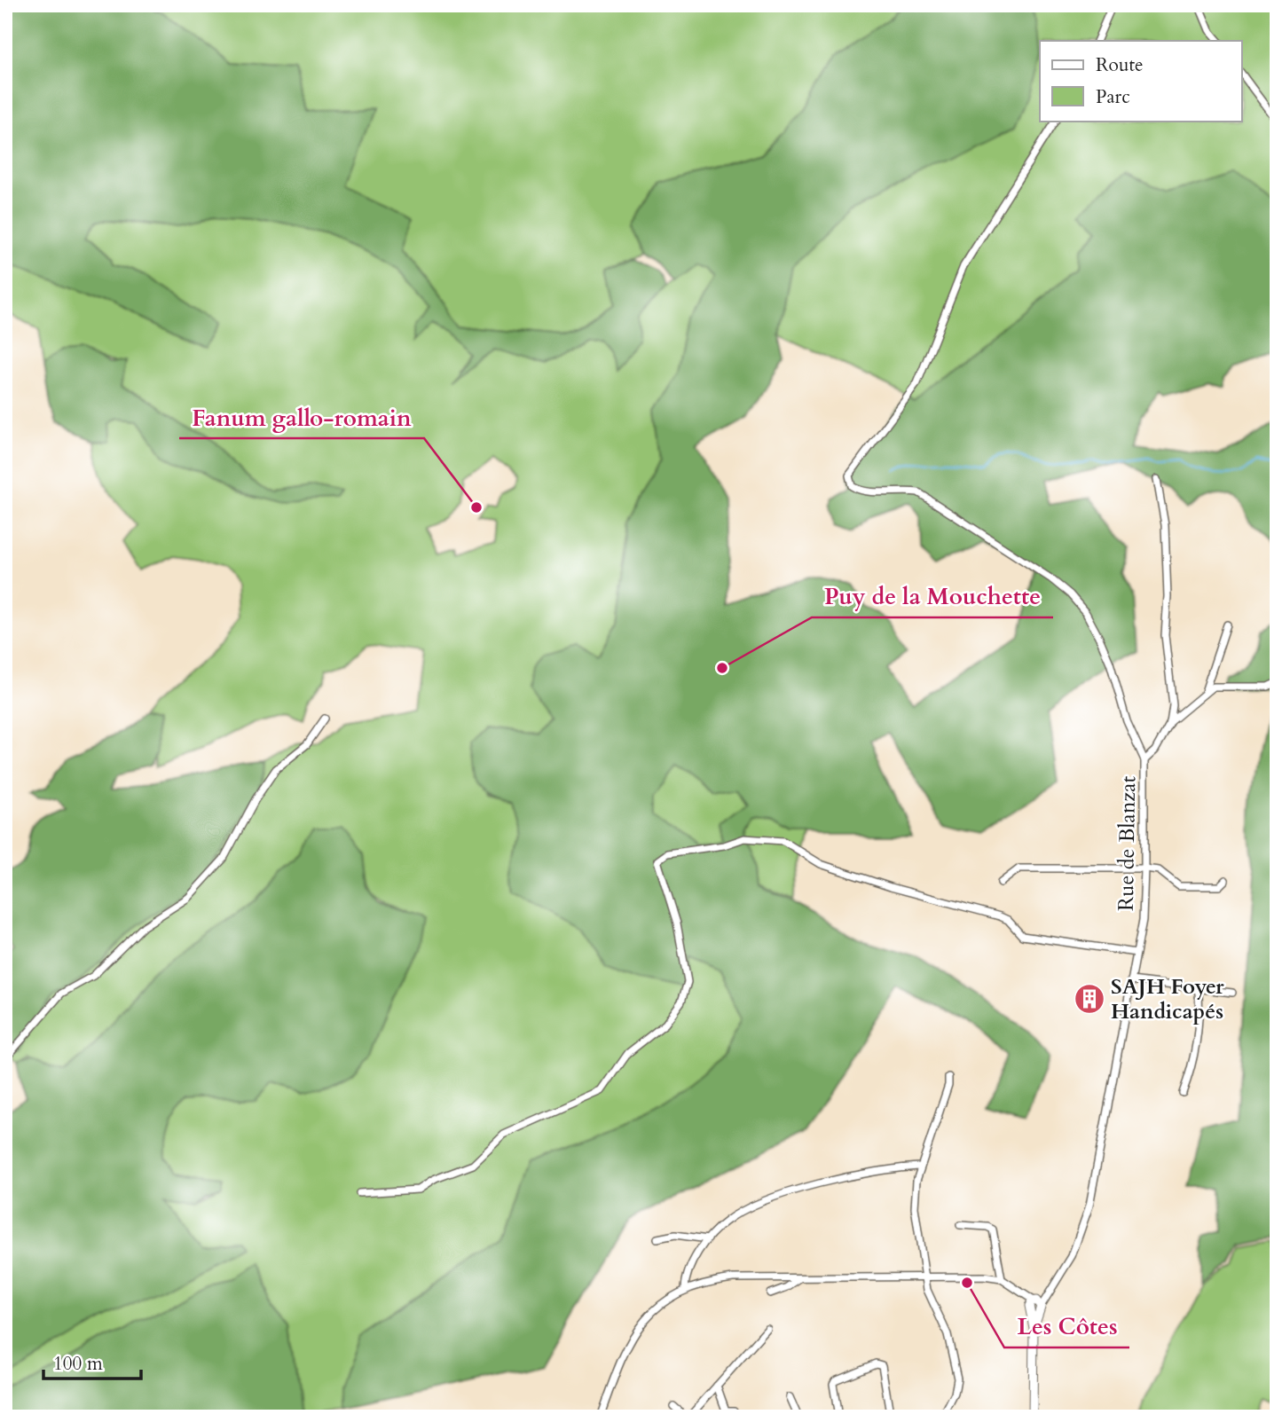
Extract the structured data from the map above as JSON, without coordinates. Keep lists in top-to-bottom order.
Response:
{
  "streets": {
    "street": ["Rue de Blanzat"]
  },
  "places": {
    "other": ["Fanum gallo-romain", "Puy de la Mouchette", "Les Côtes"],
    "building": ["SAJH Foyer Handicapés"]
  },
  "legend": ["Route", "Parc"],
  "scale_bar": "100 m"
}
